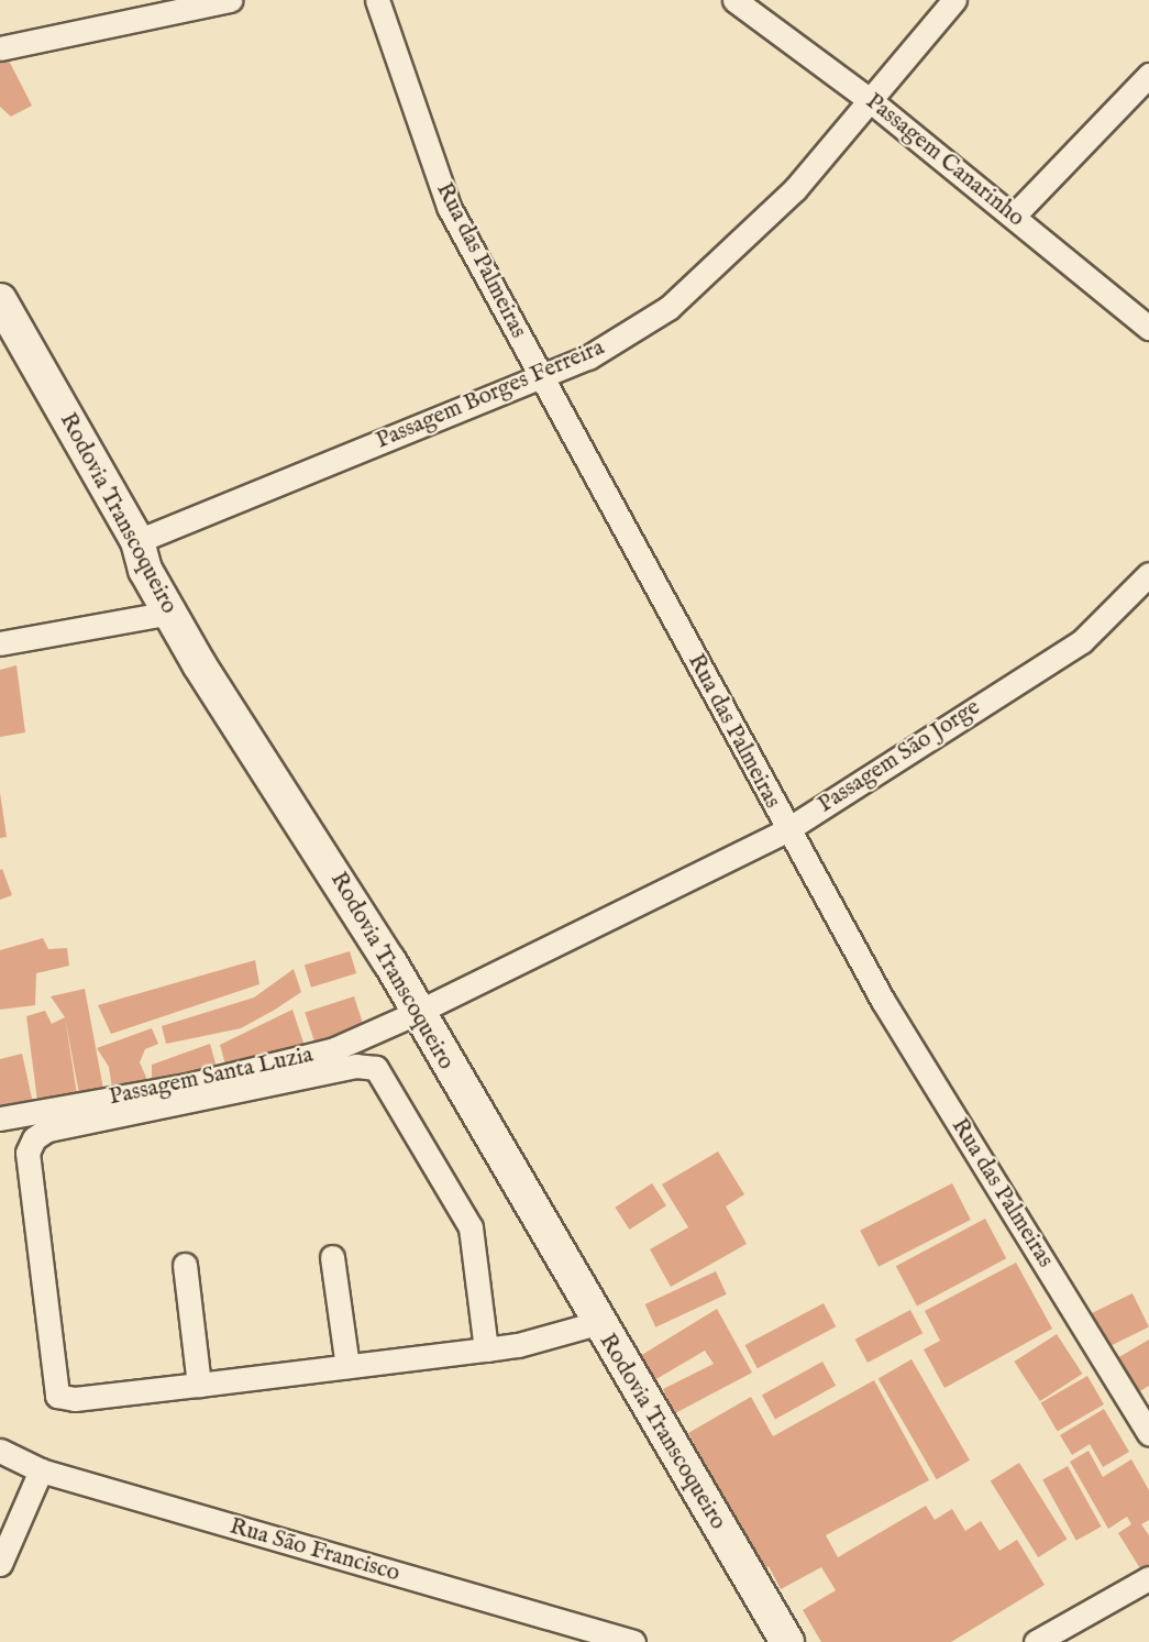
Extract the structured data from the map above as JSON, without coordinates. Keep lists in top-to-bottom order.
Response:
{
  "streets": {
    "main road": ["Rodovia Transcoqueiro"],
    "street": [
      "Passagem Canarinho",
      "Rua das Palmeiras",
      "Passagem Borges Ferreira",
      "Passagem São Jorge",
      "Passagem Santa Luzia",
      "Rua São Francisco"
    ]
  },
  "crossings": [
    ["Passagem Canarinho", "Passagem Borges Ferreira"],
    ["Rua das Palmeiras", "Passagem Borges Ferreira"],
    ["Rua das Palmeiras", "Passagem São Jorge"],
    ["Passagem Borges Ferreira", "Rodovia Transcoqueiro"],
    ["Rodovia Transcoqueiro", "Passagem São Jorge"],
    ["Rodovia Transcoqueiro", "Passagem Santa Luzia"],
    ["Passagem São Jorge", "Passagem Santa Luzia"]
  ]
}
